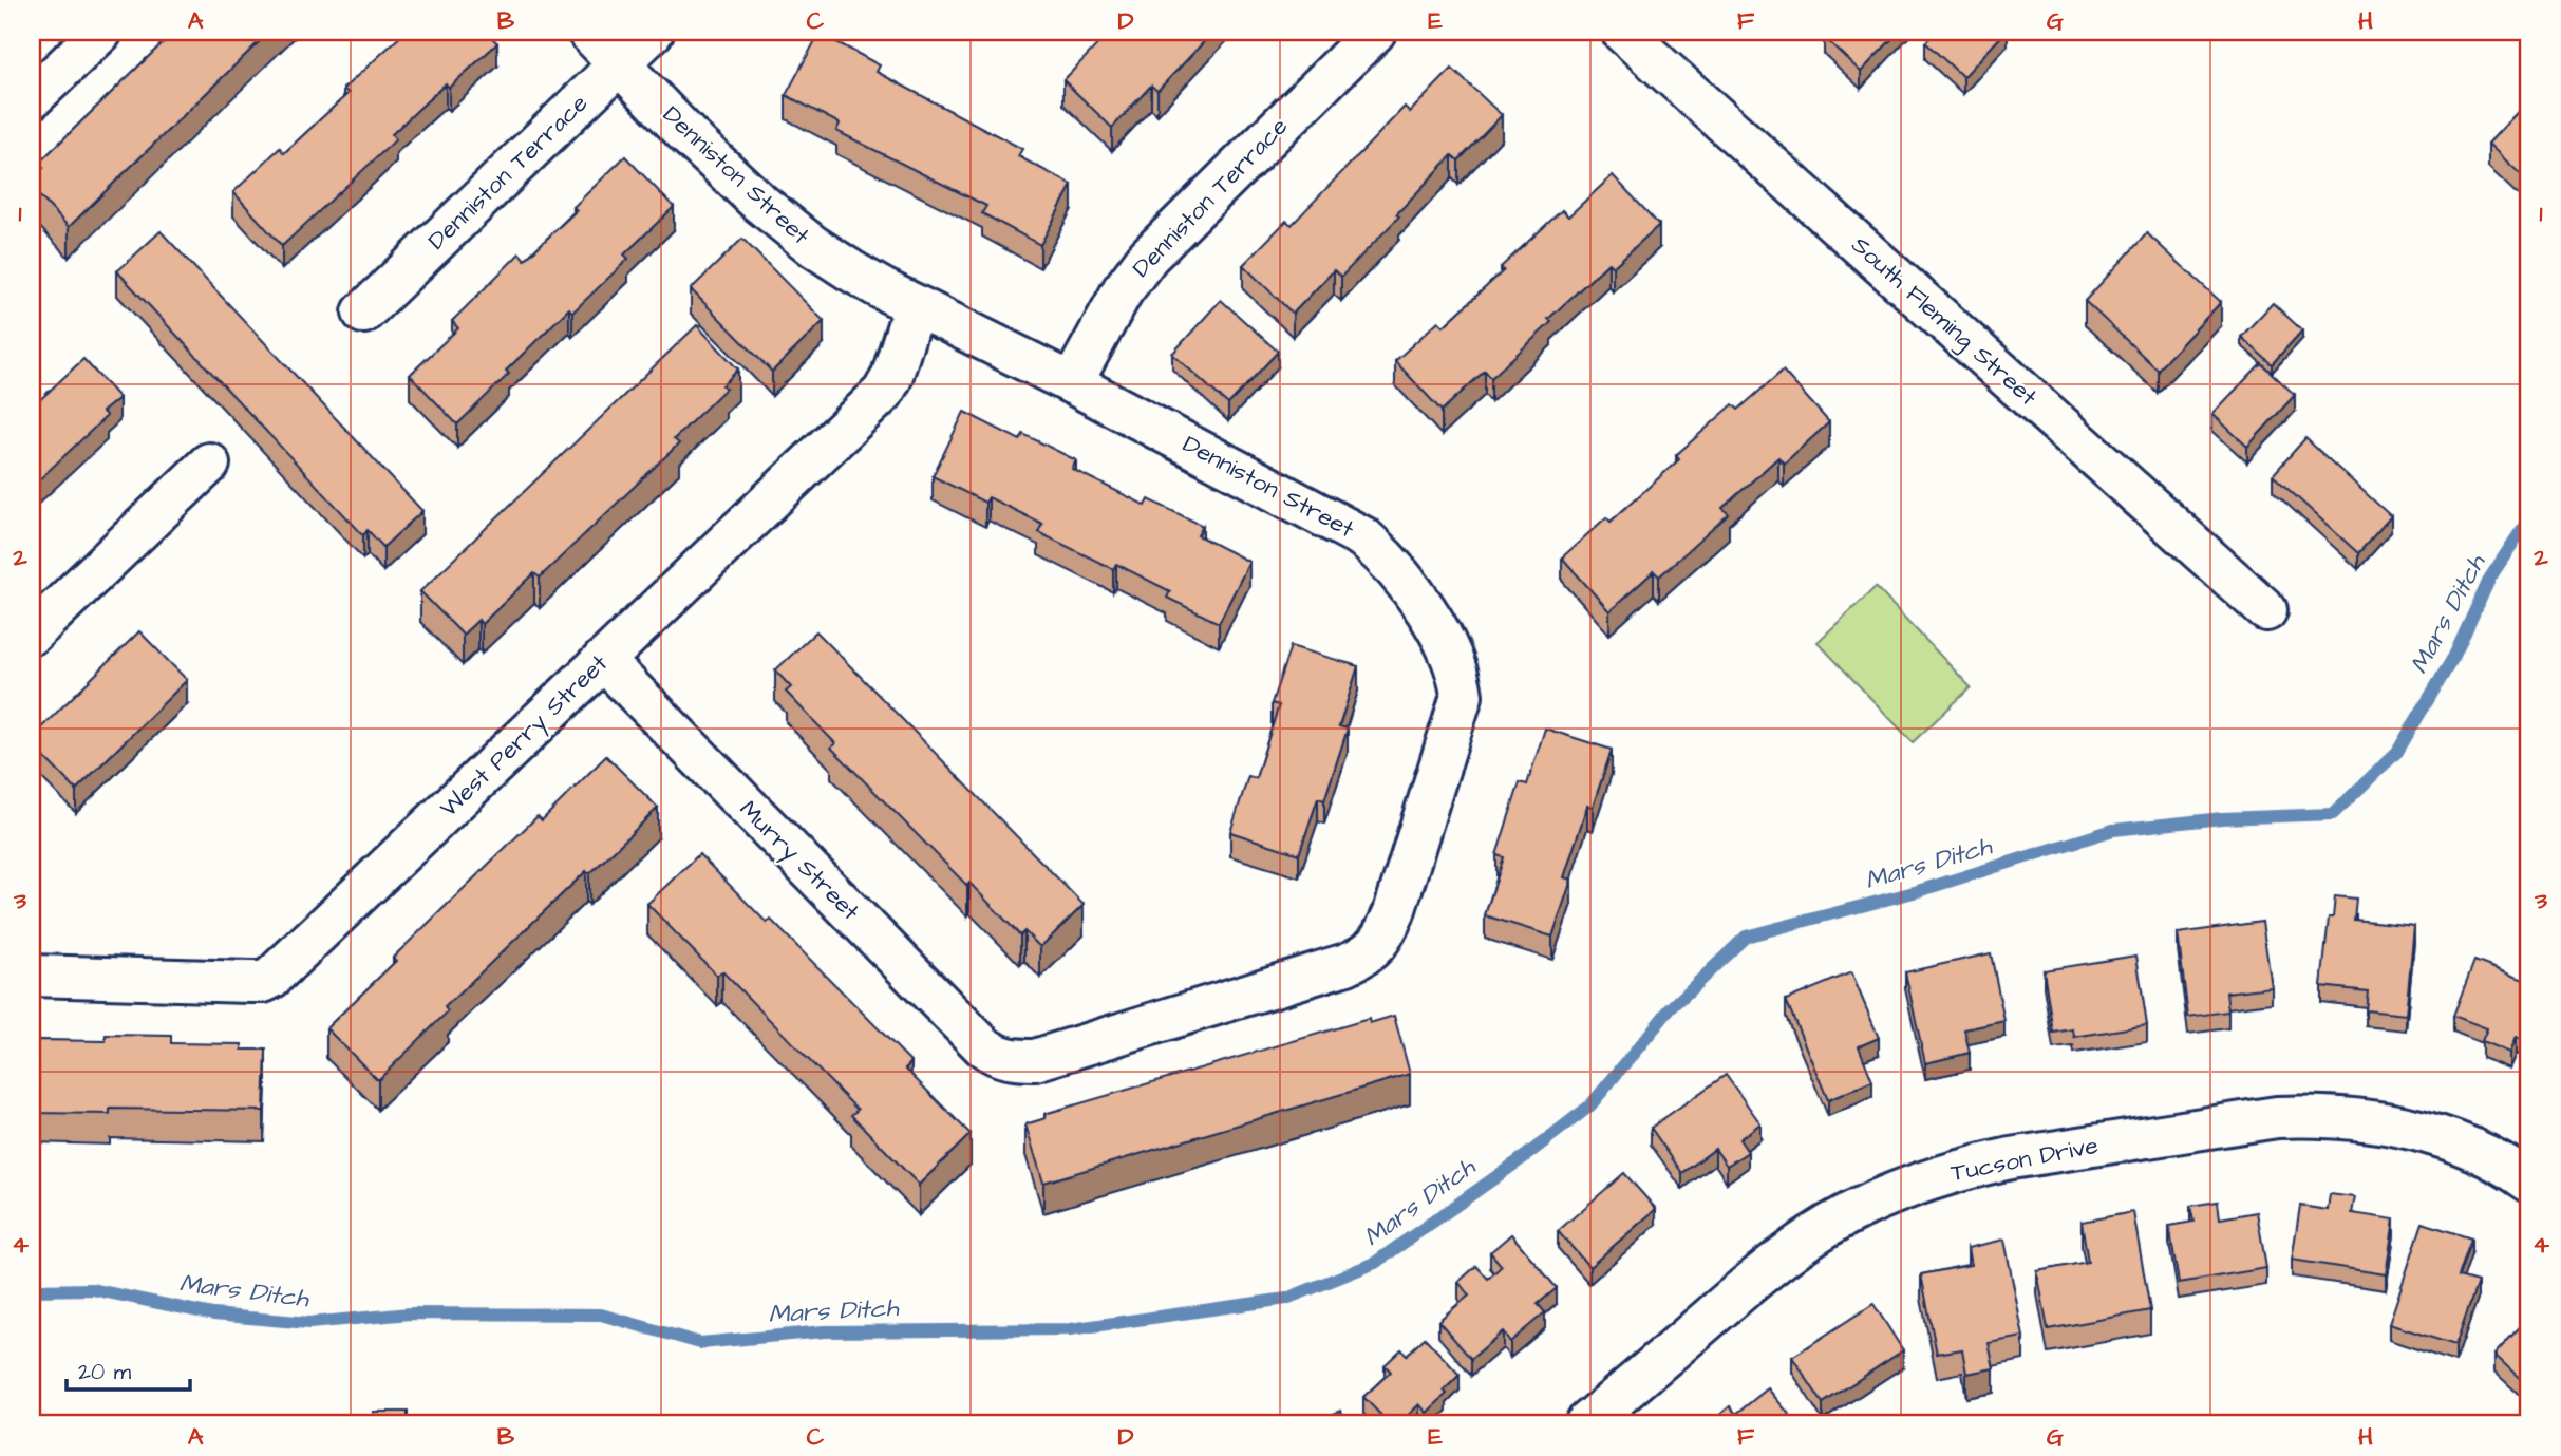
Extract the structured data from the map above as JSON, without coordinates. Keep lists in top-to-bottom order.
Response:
{
  "streets": {
    "street": [
      "Denniston Terrace",
      "Denniston Street",
      "South Fleming Street",
      "West Perry Street",
      "Murry Street",
      "Tucson Drive"
    ]
  },
  "crossings": [
    ["Denniston Terrace", "Denniston Street"],
    ["Denniston Street", "West Perry Street"],
    ["Denniston Street", "Murry Street"],
    ["West Perry Street", "Murry Street"]
  ],
  "water": ["Mars Ditch"],
  "scale_bar": "20 m",
  "grid": {
    "columns": [
      "A",
      "B",
      "C",
      "D",
      "E",
      "F",
      "G",
      "H"
    ],
    "rows": [
      "1",
      "2",
      "3",
      "4"
    ]
  }
}
